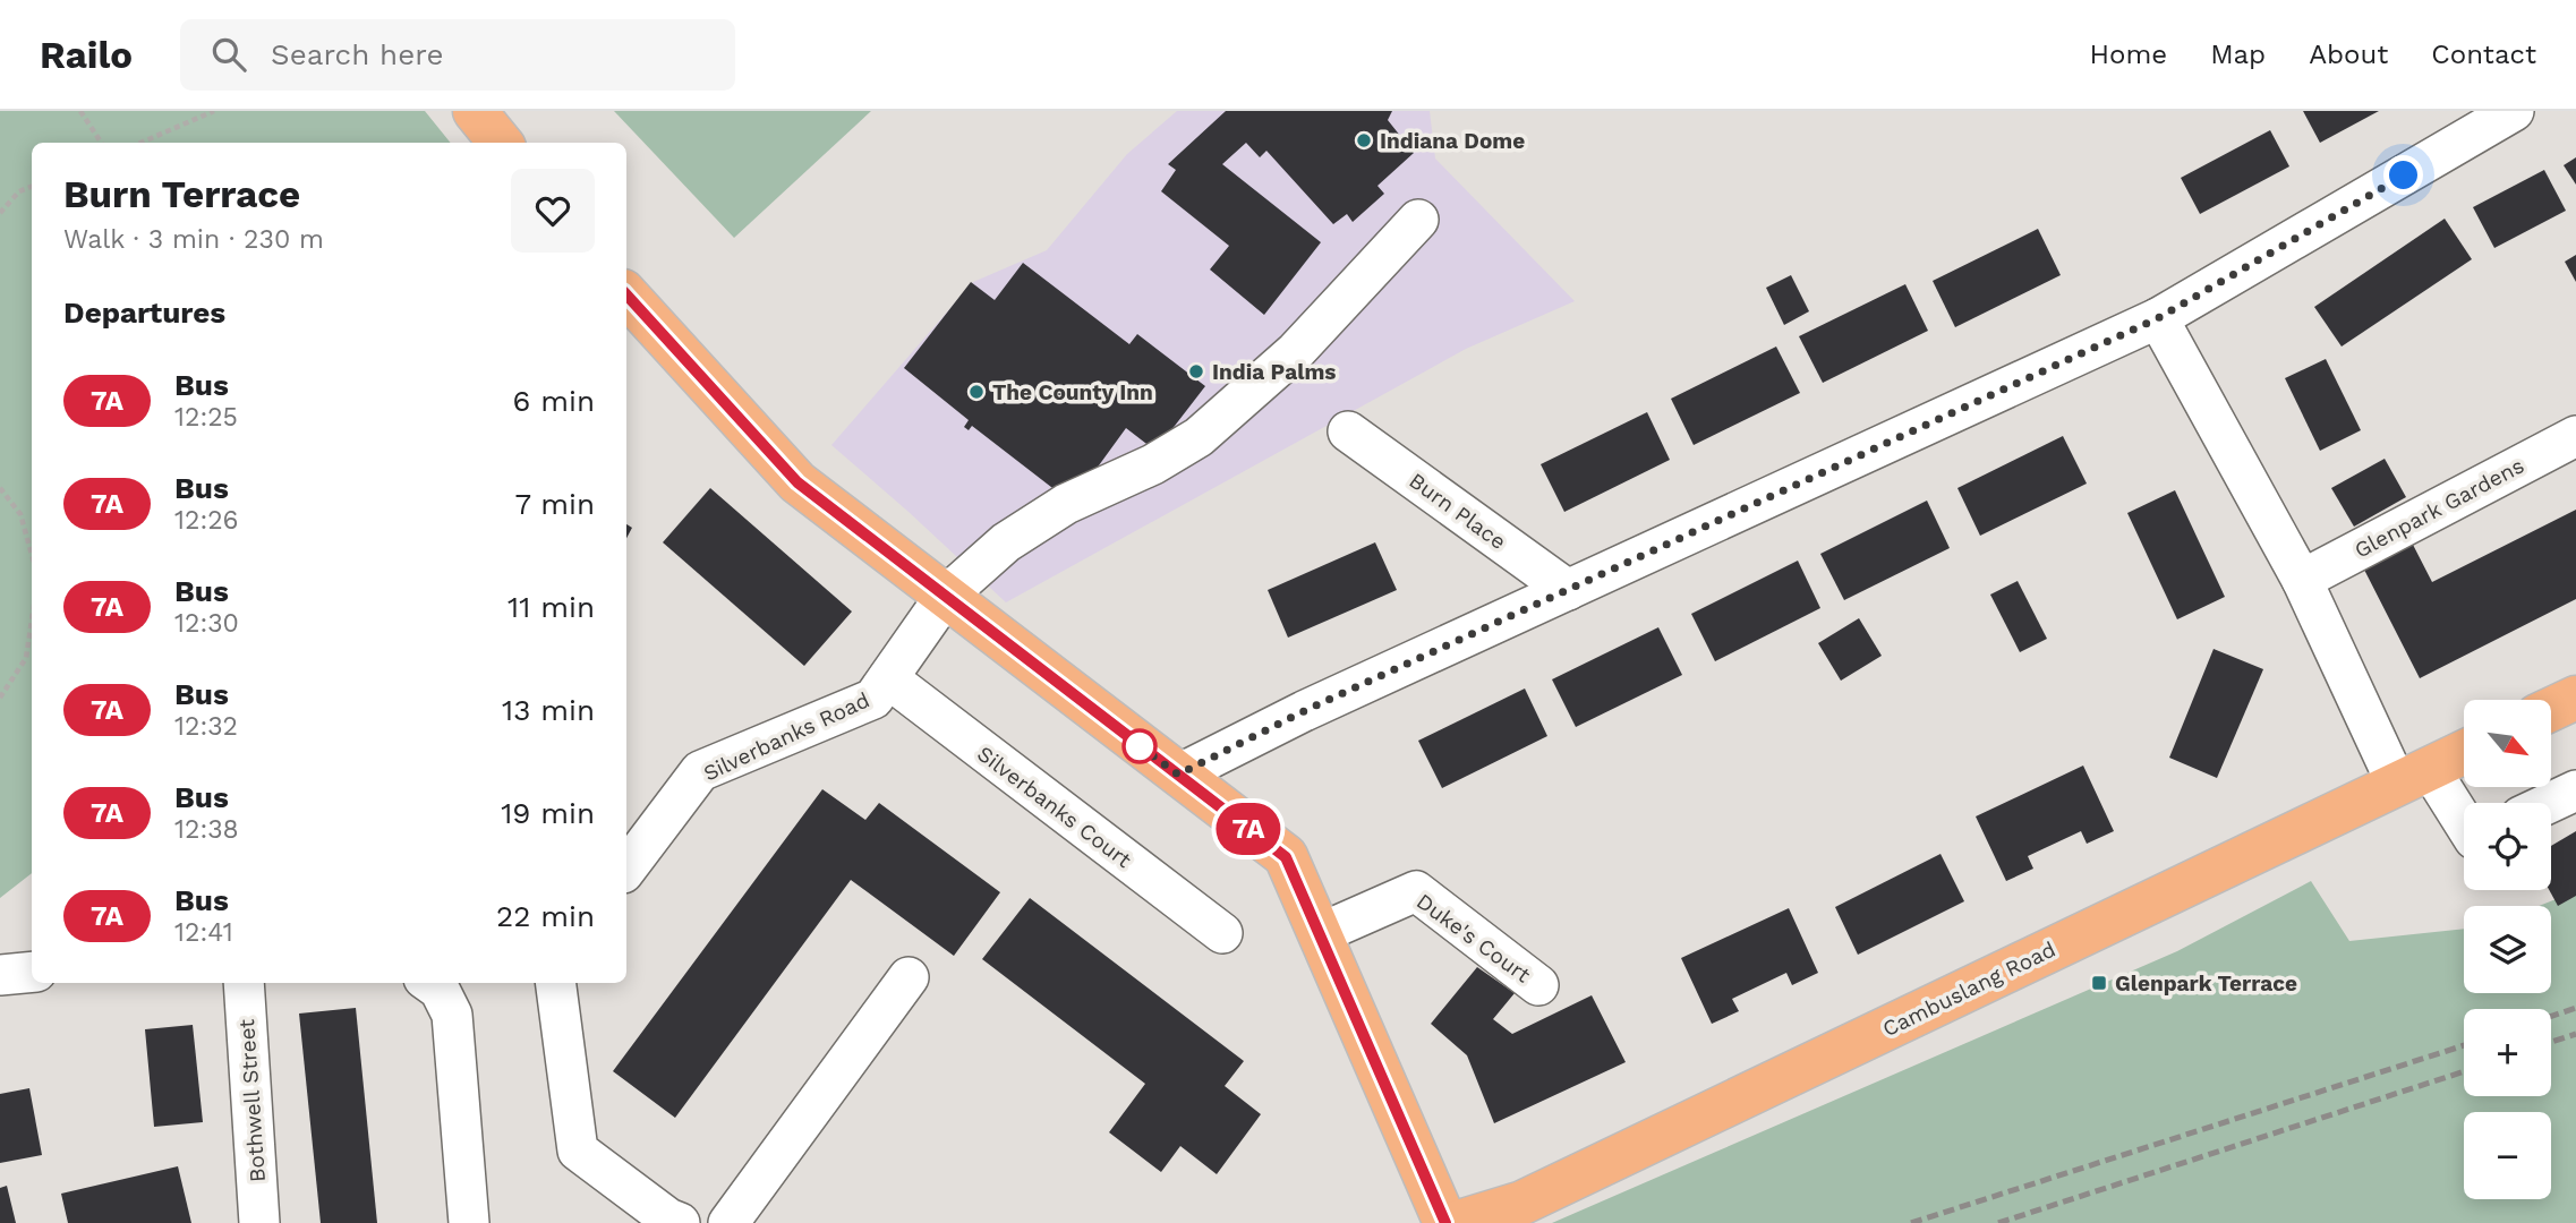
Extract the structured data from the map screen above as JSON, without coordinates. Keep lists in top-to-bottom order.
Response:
{
  "streets": {
    "main road": ["Cambuslang Road"],
    "street": [
      "Glenpark Gardens",
      "Burn Place",
      "Silverbanks Road",
      "Silverbanks Court",
      "Duke's Court",
      "Bothwell Street"
    ]
  },
  "crossings": [
    ["Silverbanks Road", "Silverbanks Court"]
  ],
  "places": {
    "other": ["Indiana Dome", "India Palms", "The County Inn"],
    "transit": ["Glenpark Terrace"]
  },
  "lines": ["bus line 7A"],
  "north": "bottom right",
  "page": {
    "header": "Railo",
    "search": "Search here",
    "nav": [
      "Home",
      "Map",
      "About",
      "Contact"
    ],
    "on_map": "7A",
    "heading": [
      ["Burn Terrace", "Walk · 3 min · 230 m"],
      "Departures"
    ],
    "list": [
      {
        "mark": "7A",
        "name": "Bus",
        "note": "12:25",
        "value": "6 min"
      },
      {
        "mark": "7A",
        "name": "Bus",
        "note": "12:26",
        "value": "7 min"
      },
      {
        "mark": "7A",
        "name": "Bus",
        "note": "12:30",
        "value": "11 min"
      },
      {
        "mark": "7A",
        "name": "Bus",
        "note": "12:32",
        "value": "13 min"
      },
      {
        "mark": "7A",
        "name": "Bus",
        "note": "12:38",
        "value": "19 min"
      },
      {
        "mark": "7A",
        "name": "Bus",
        "note": "12:41",
        "value": "22 min"
      }
    ],
    "map_buttons": ["+", "−"]
  }
}
